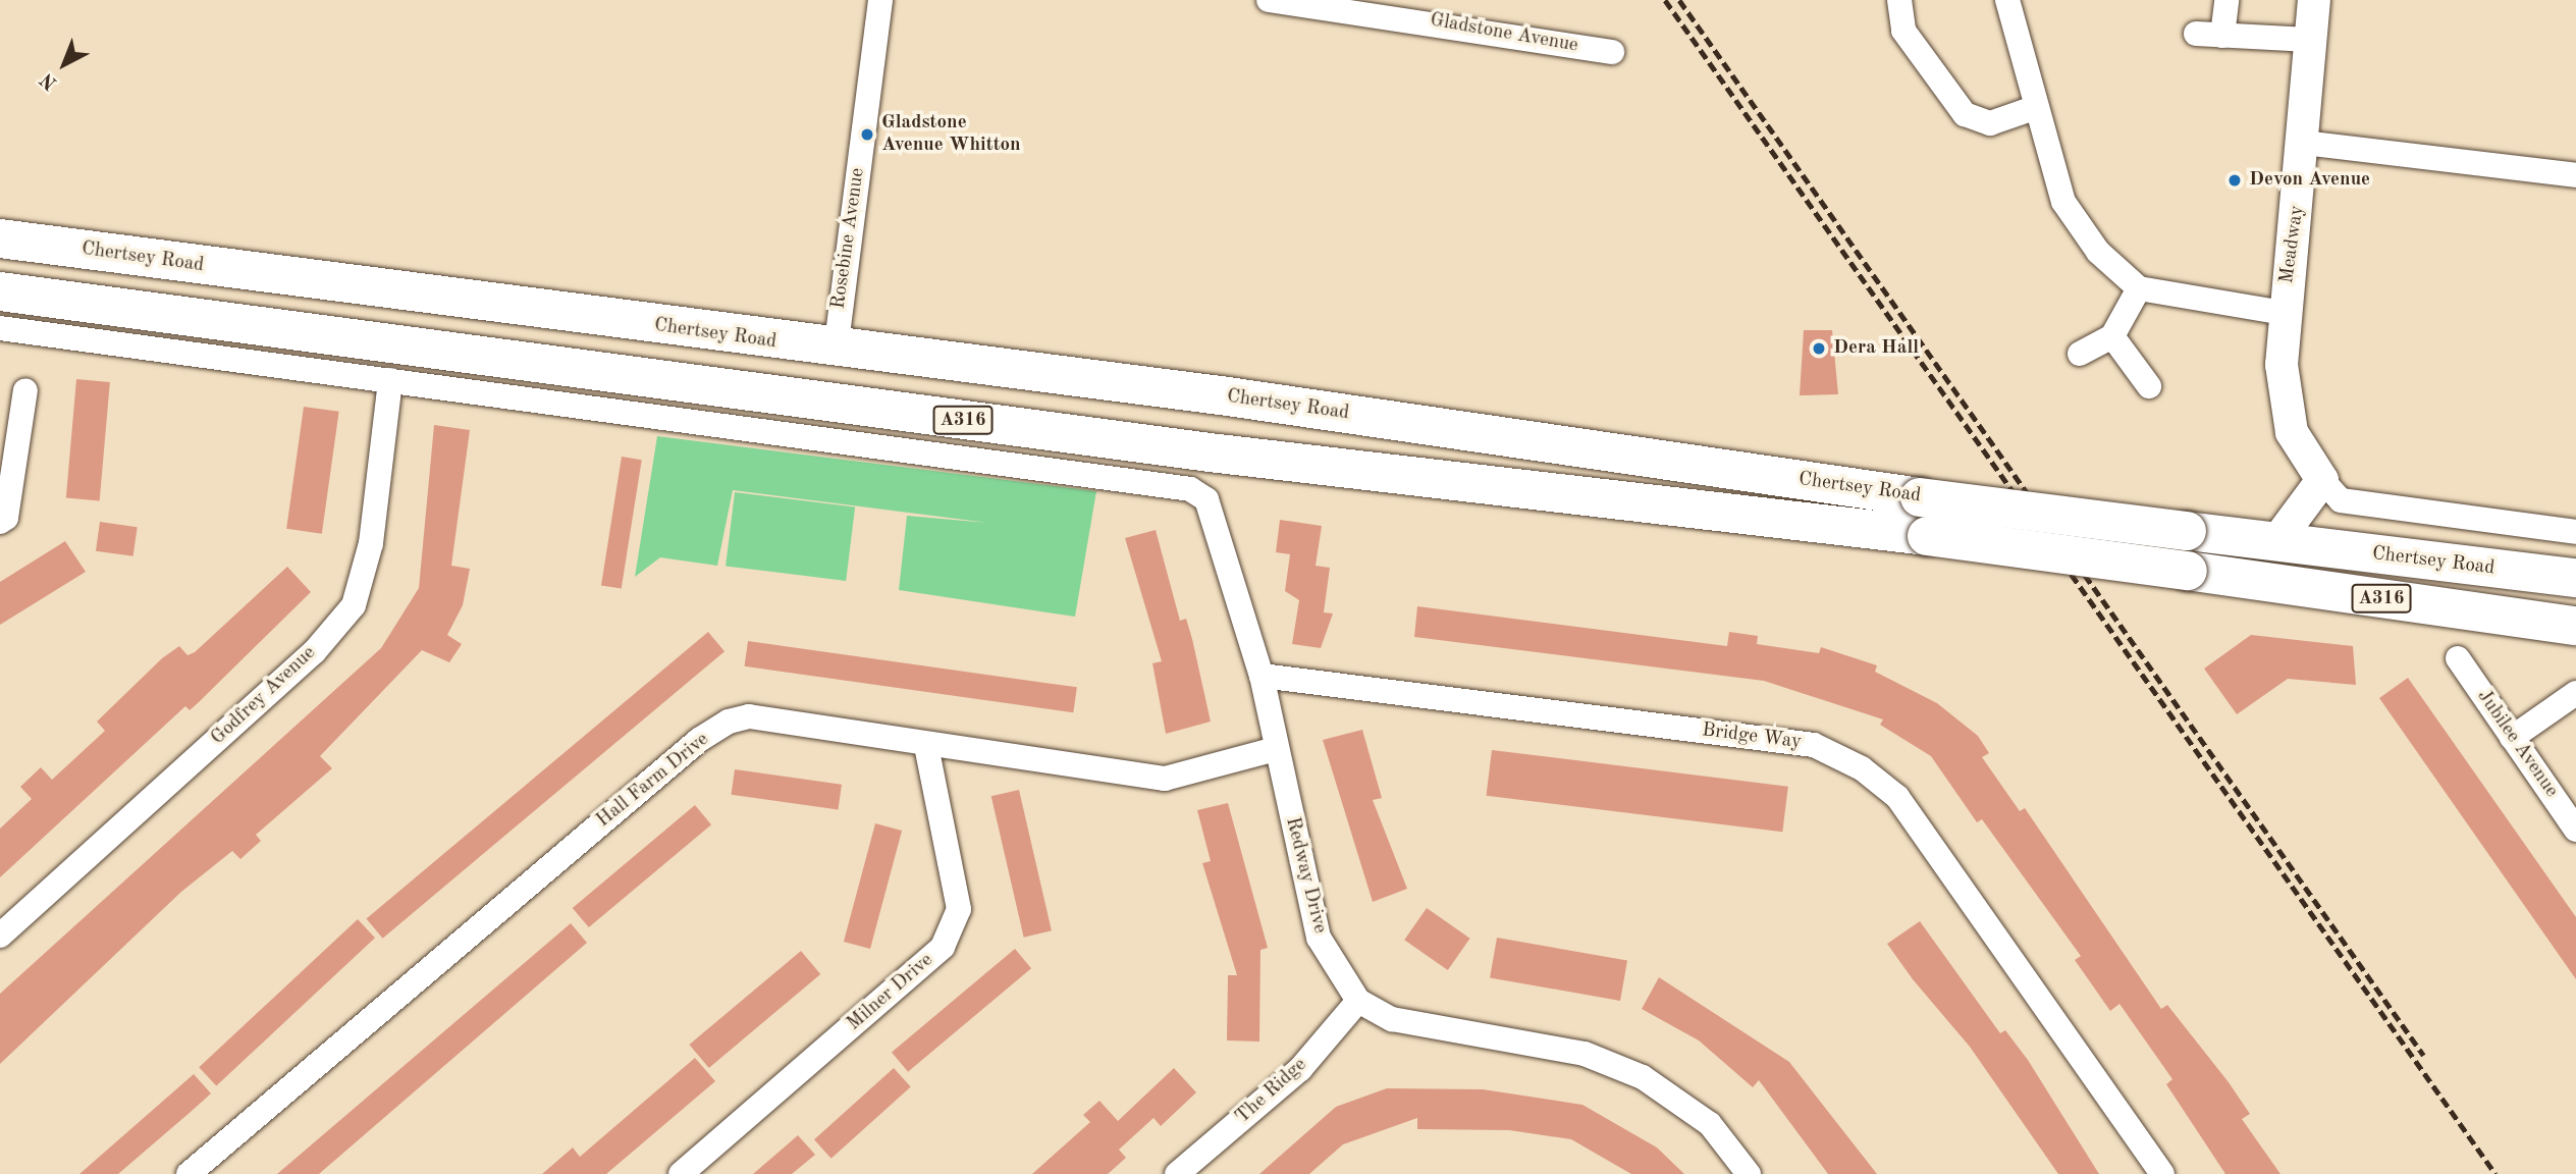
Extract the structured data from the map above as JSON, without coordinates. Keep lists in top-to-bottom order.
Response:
{
  "streets": {
    "highway": ["Chertsey Road", "A316"],
    "street": [
      "Gladstone Avenue",
      "Rosebine Avenue",
      "Meadway",
      "Godfrey Avenue",
      "Bridge Way",
      "Jubilee Avenue",
      "Hall Farm Drive",
      "Redway Drive",
      "Milner Drive",
      "The Ridge"
    ]
  },
  "crossings": [
    ["Rosebine Avenue", "Chertsey Road"],
    ["Godfrey Avenue", "Redway Drive"],
    ["Bridge Way", "Redway Drive"],
    ["Hall Farm Drive", "Redway Drive"],
    ["Hall Farm Drive", "Milner Drive"],
    ["Redway Drive", "The Ridge"]
  ],
  "places": ["Gladstone Avenue Whitton", "Devon Avenue", "Dera Hall"],
  "north": "bottom left"
}
